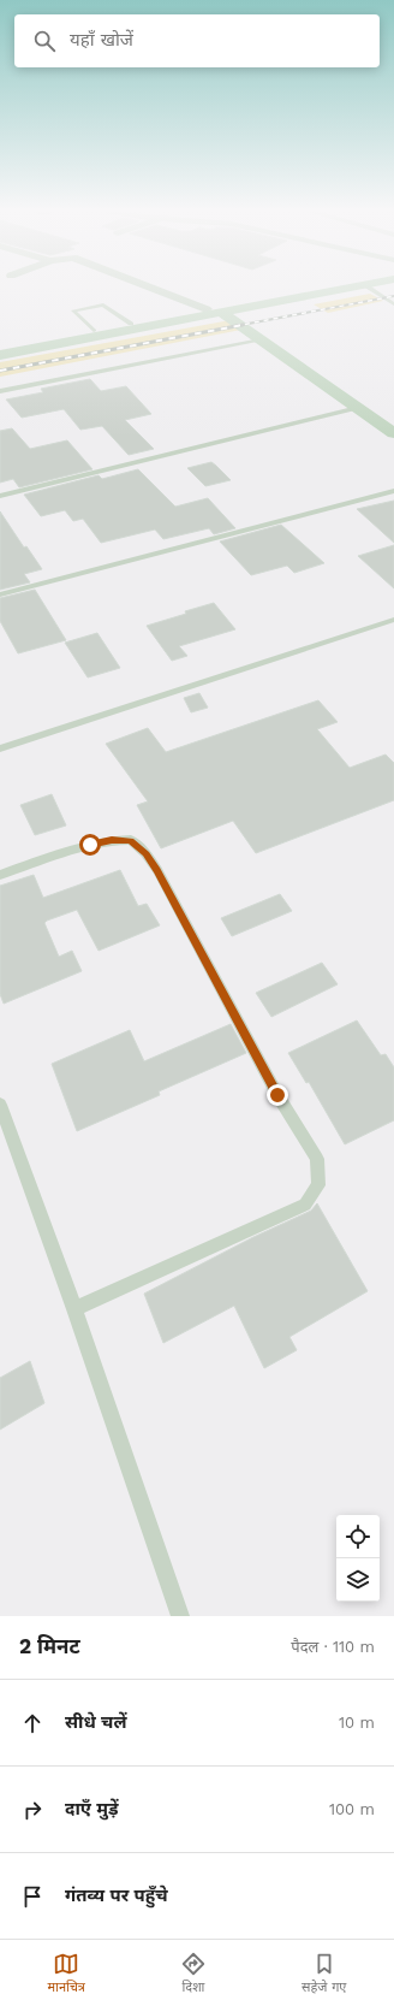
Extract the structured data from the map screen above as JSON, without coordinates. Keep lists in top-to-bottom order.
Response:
{
  "page": {
    "search": "यहाँ खोजें",
    "heading": ["2 मिनट", "पैदल · 110 m"],
    "list": [
      ["सीधे चलें", "10 m"],
      ["दाएँ मुड़ें", "100 m"],
      "गंतव्य पर पहुँचे"
    ],
    "nav": ["मानचित्र", "दिशा", "सहेजे गए"]
  }
}
